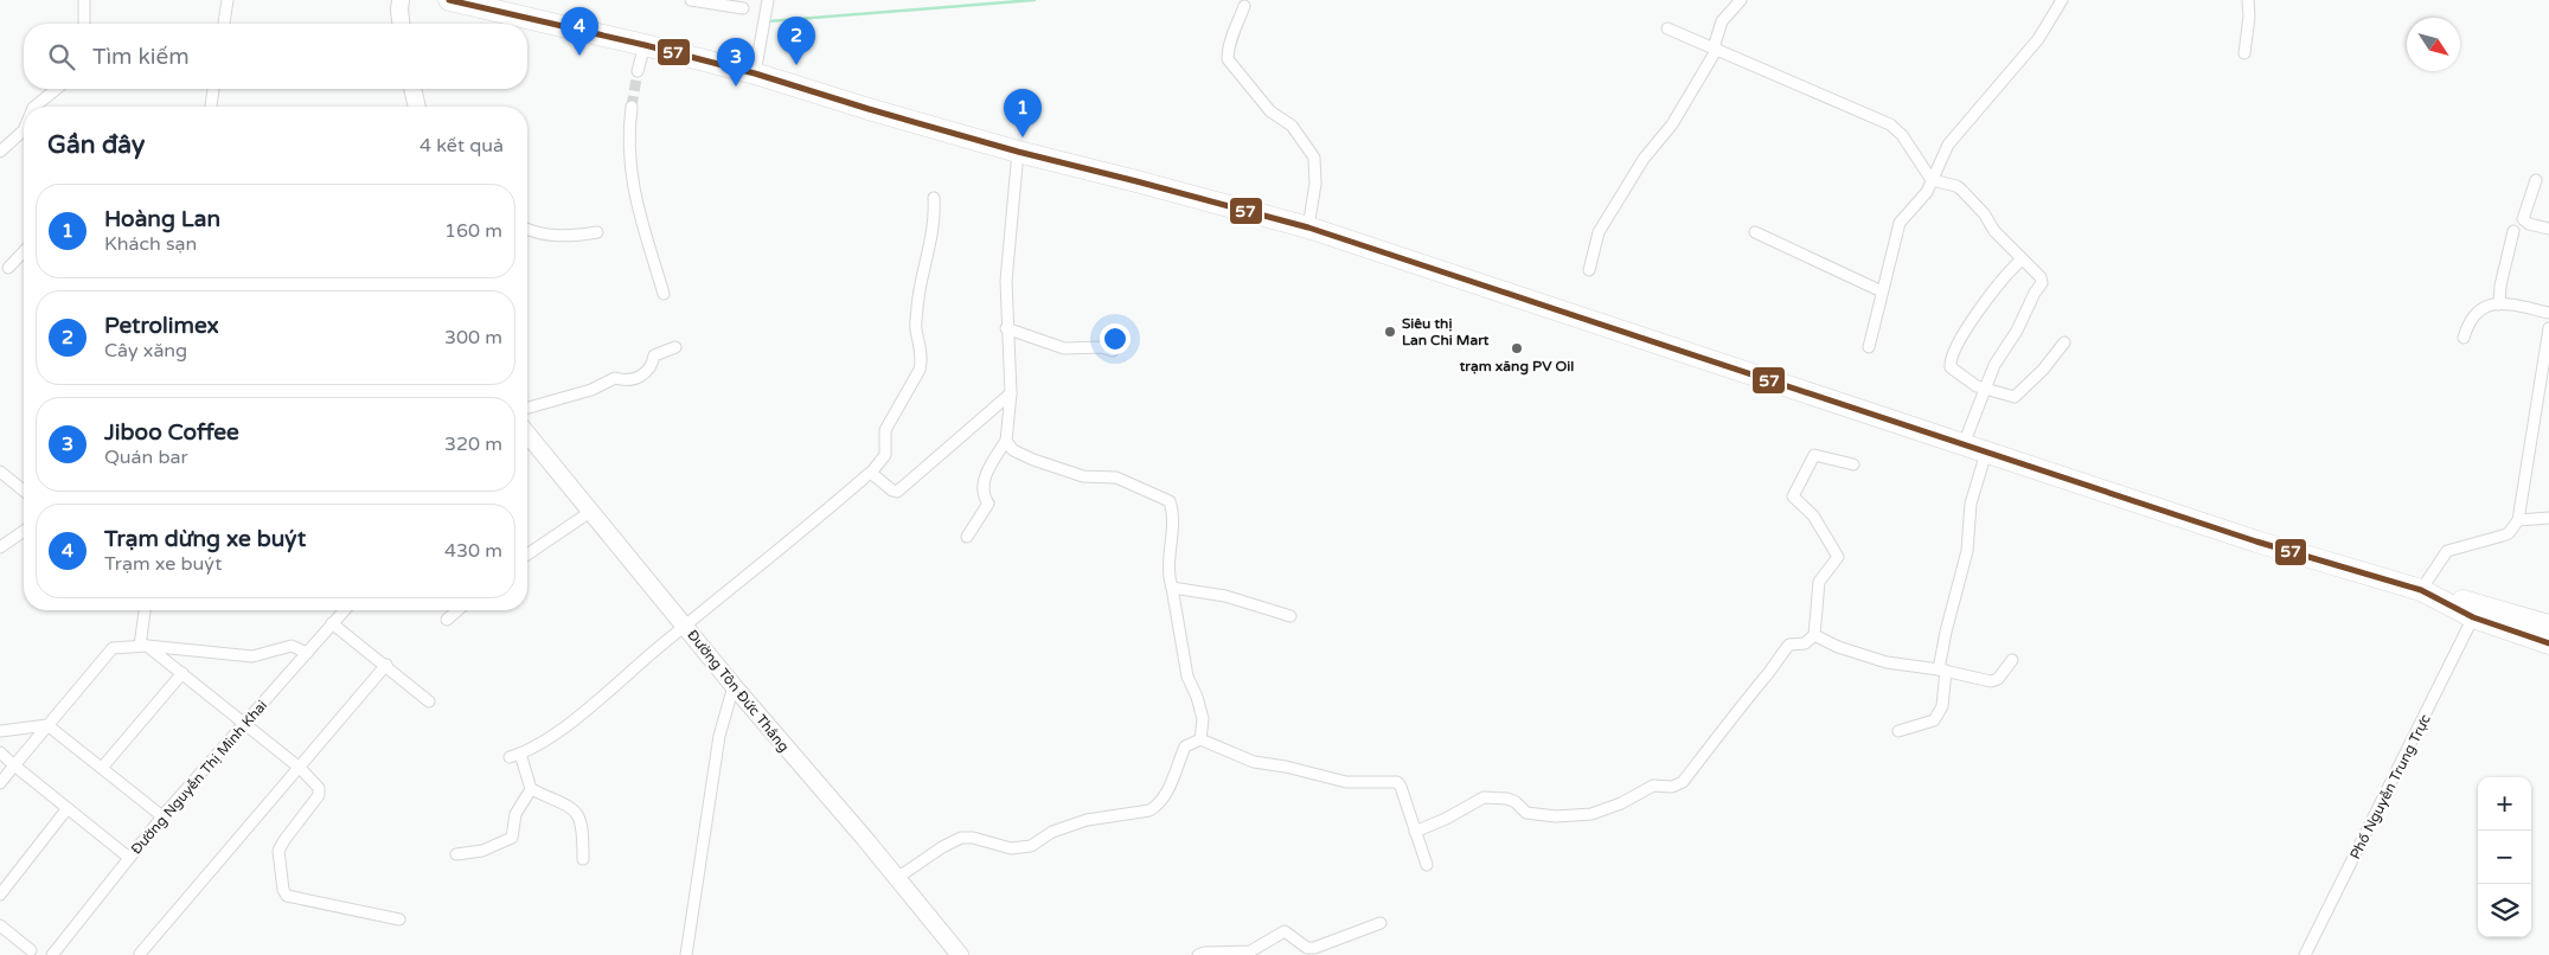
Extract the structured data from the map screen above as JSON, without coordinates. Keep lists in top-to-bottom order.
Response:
{
  "streets": {
    "main road": ["Đường Tôn Đức Thắng"],
    "street": ["Đường Nguyễn Thị Minh Khai", "Phố Nguyễn Trung Trực"]
  },
  "places": ["Siêu thị Lan Chi Mart", "trạm xăng PV Oil"],
  "lines": ["transit line 57"],
  "north": "bottom right",
  "page": {
    "pins": [
      "4",
      "2",
      "3",
      "1"
    ],
    "search": "Tìm kiếm",
    "heading": ["Gần đây", "4 kết quả"],
    "list": [
      {
        "mark": "1",
        "name": "Hoàng Lan",
        "note": "Khách sạn",
        "value": "160 m"
      },
      {
        "mark": "2",
        "name": "Petrolimex",
        "note": "Cây xăng",
        "value": "300 m"
      },
      {
        "mark": "3",
        "name": "Jiboo Coffee",
        "note": "Quán bar",
        "value": "320 m"
      },
      {
        "mark": "4",
        "name": "Trạm dừng xe buýt",
        "note": "Trạm xe buýt",
        "value": "430 m"
      }
    ],
    "map_buttons": ["+", "−"]
  }
}
